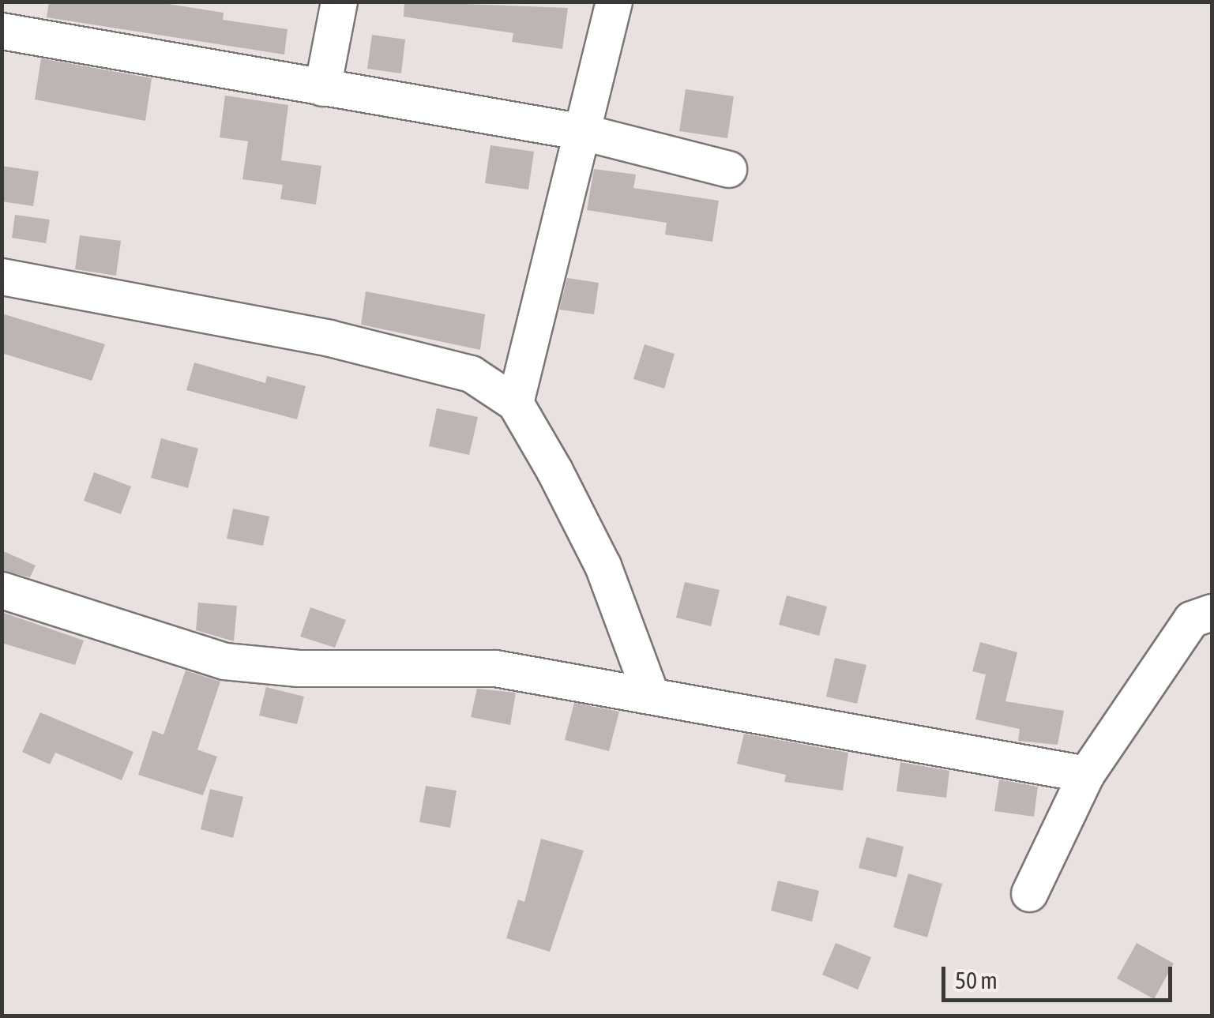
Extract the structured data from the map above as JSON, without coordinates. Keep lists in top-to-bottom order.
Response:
{
  "scale_bar": "50 m"
}
